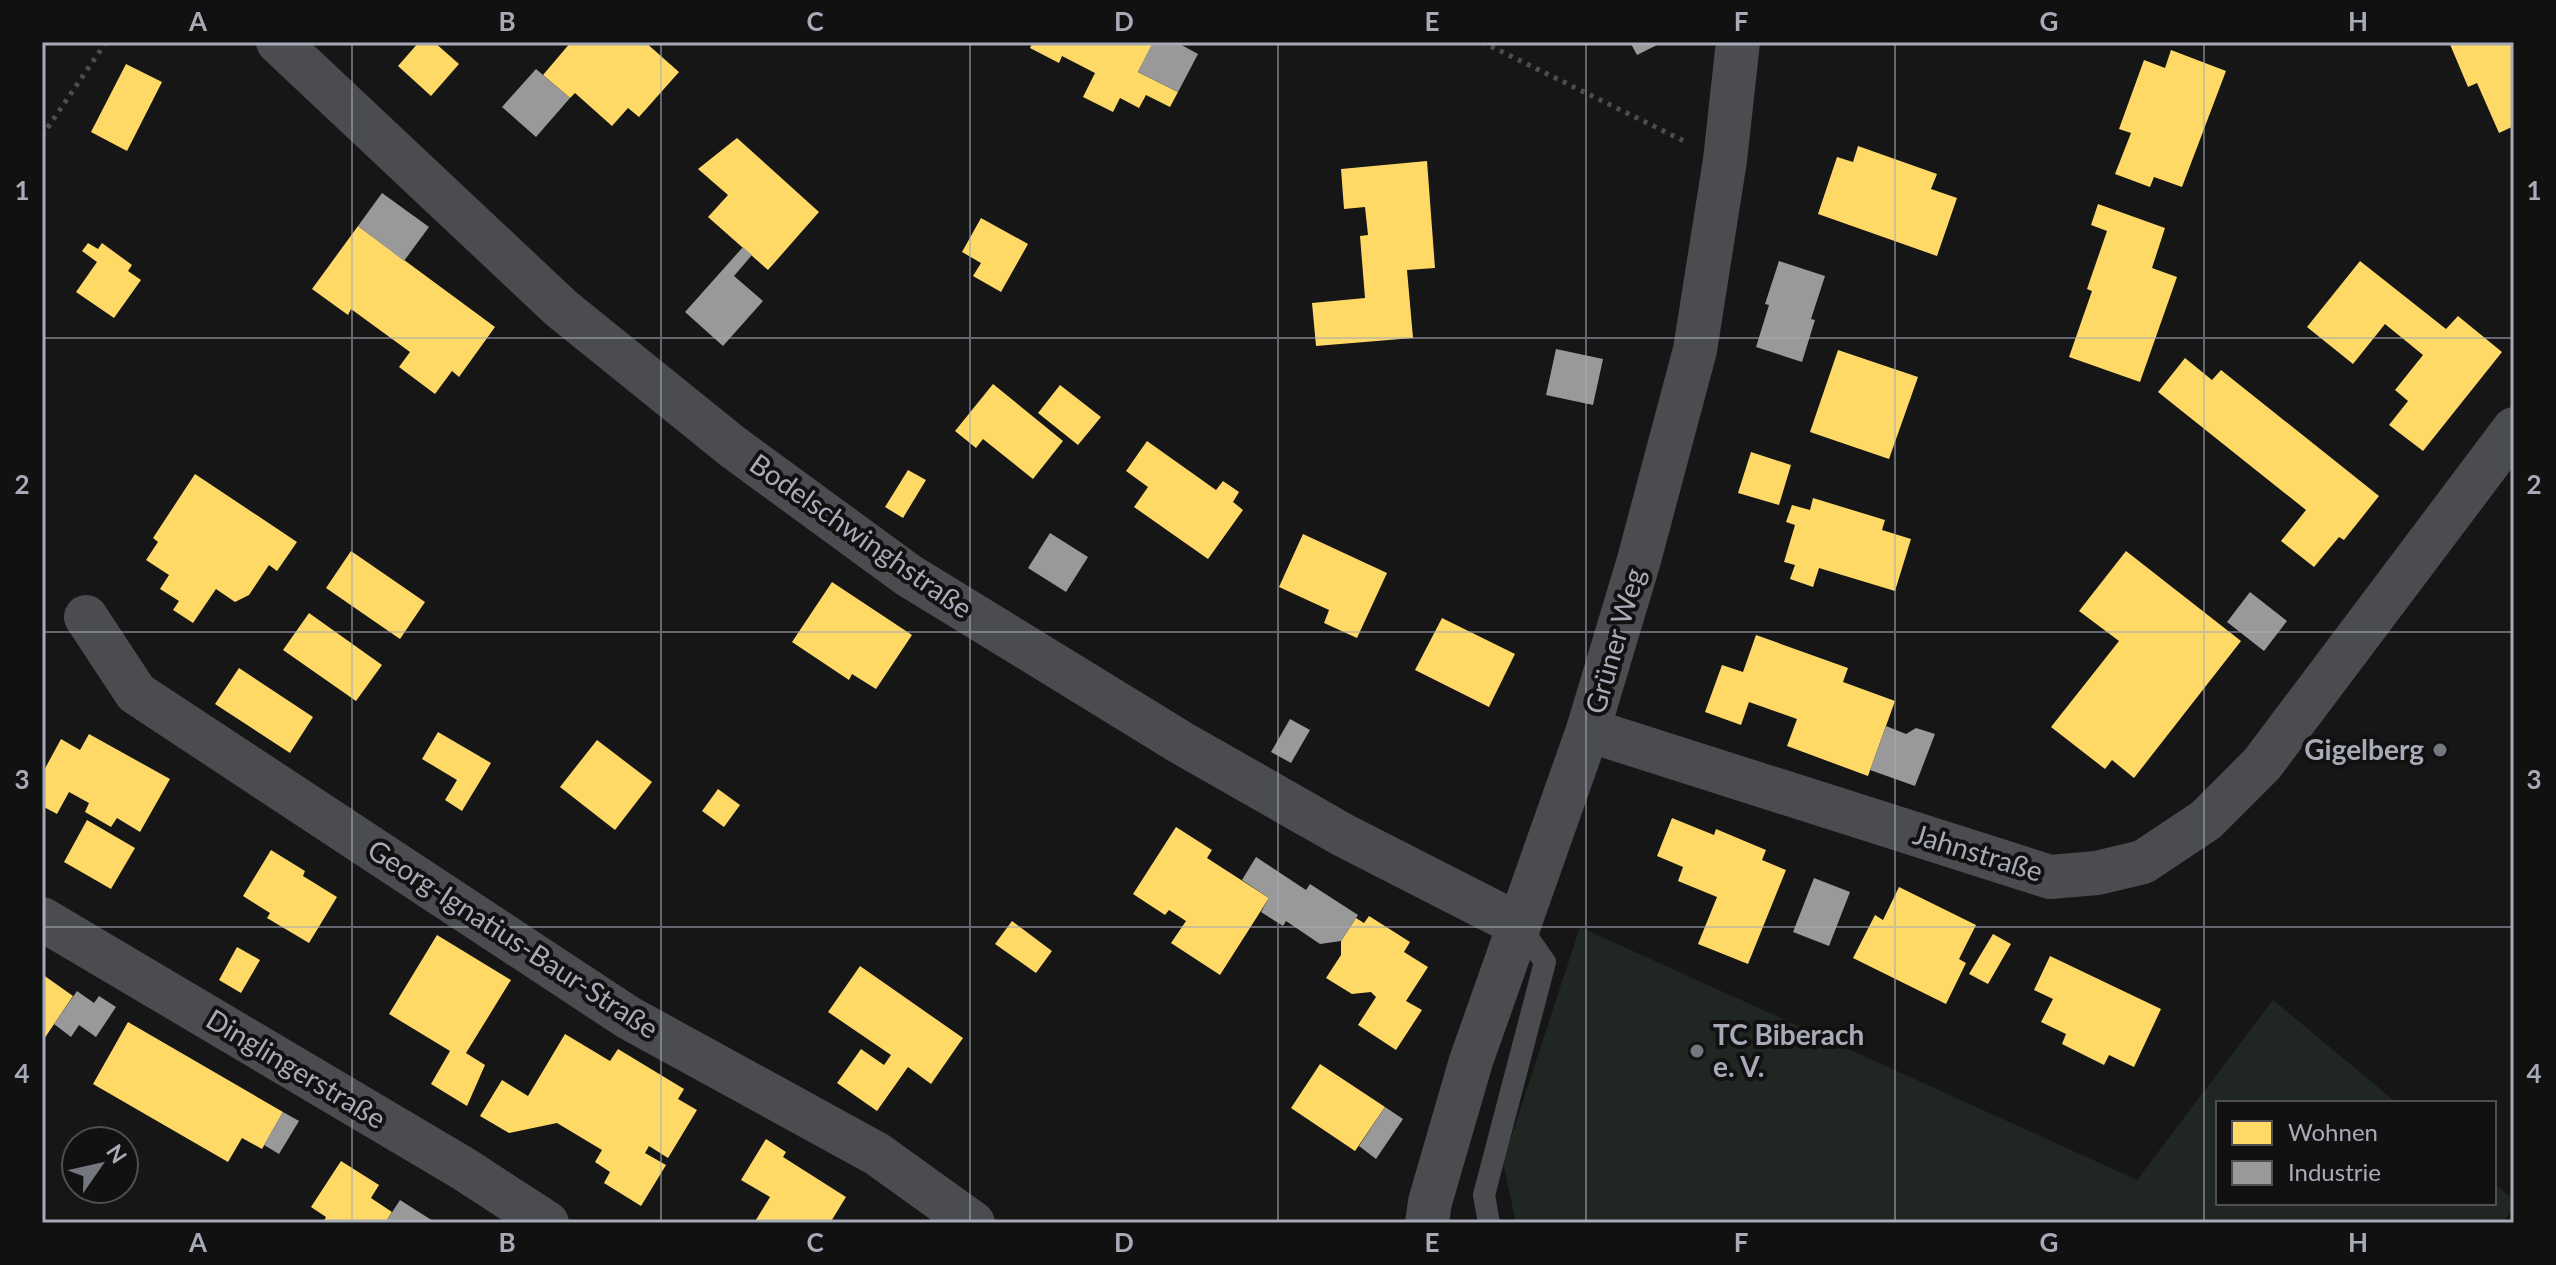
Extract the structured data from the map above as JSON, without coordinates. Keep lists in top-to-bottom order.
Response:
{
  "streets": {
    "street": [
      "Bodelschwinghstraße",
      "Grüner Weg",
      "Jahnstraße",
      "Georg-Ignatius-Baur-Straße",
      "Dinglingerstraße"
    ]
  },
  "crossings": [
    ["Bodelschwinghstraße", "Grüner Weg"],
    ["Grüner Weg", "Jahnstraße"]
  ],
  "places": ["Gigelberg", "TC Biberach e. V."],
  "legend": ["Wohnen", "Industrie"],
  "north": "top right",
  "grid": {
    "columns": [
      "A",
      "B",
      "C",
      "D",
      "E",
      "F",
      "G",
      "H"
    ],
    "rows": [
      "1",
      "2",
      "3",
      "4"
    ]
  }
}
